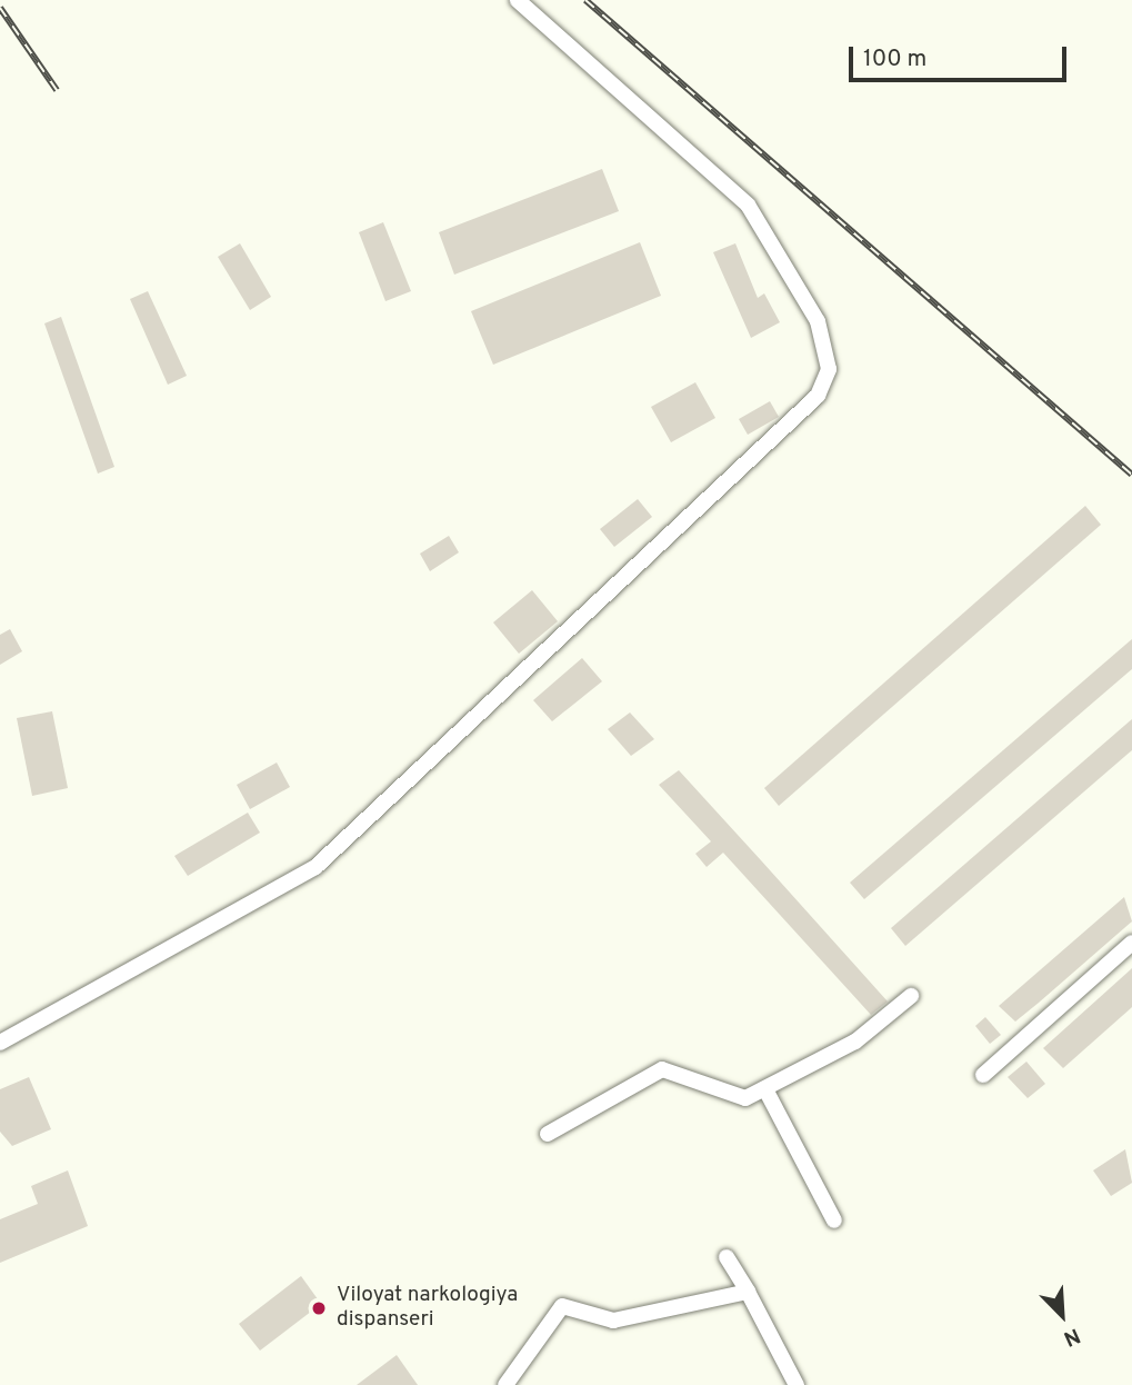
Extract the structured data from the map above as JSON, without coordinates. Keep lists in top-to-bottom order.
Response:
{
  "places": ["Viloyat narkologiya dispanseri"],
  "scale_bar": "100 m",
  "north": "bottom right"
}
